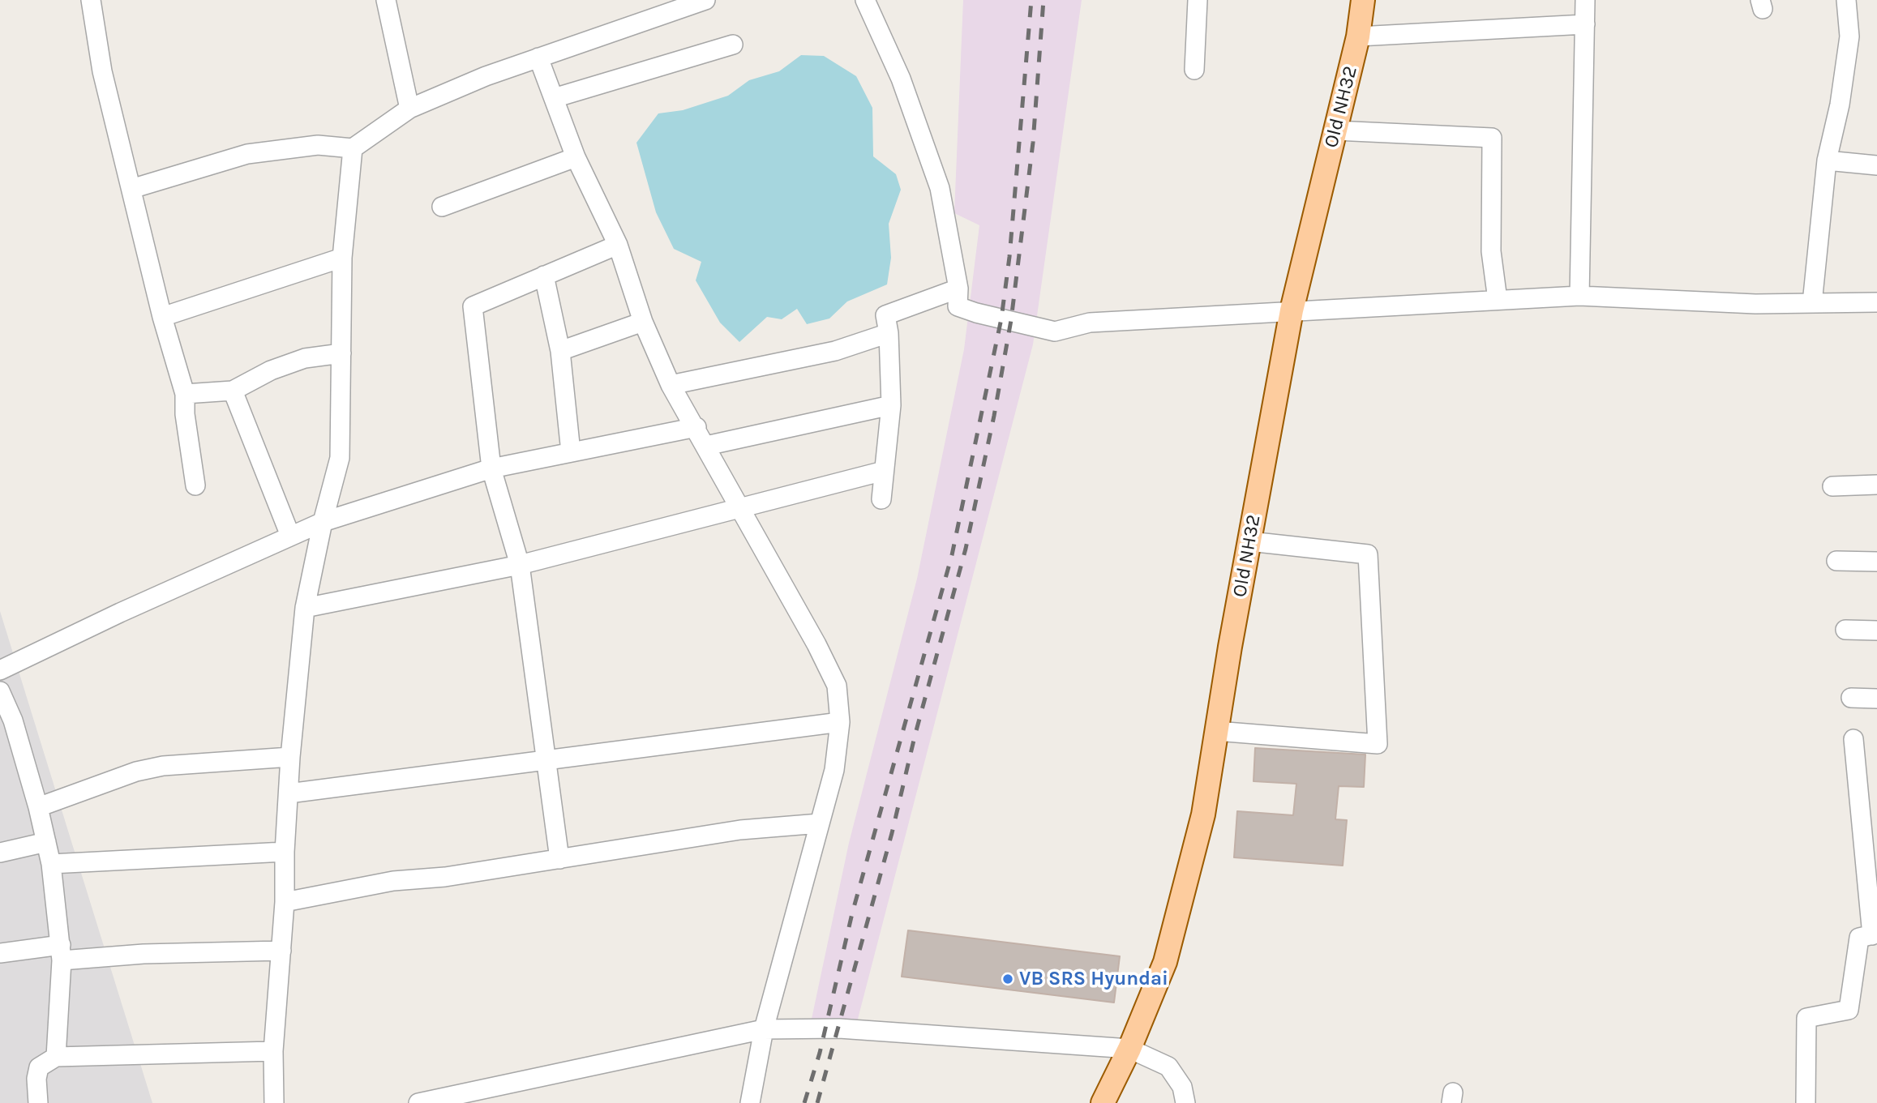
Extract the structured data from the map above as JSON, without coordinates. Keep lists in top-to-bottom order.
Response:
{
  "streets": {
    "main road": ["Old NH32"]
  },
  "places": ["VB SRS Hyundai"]
}
